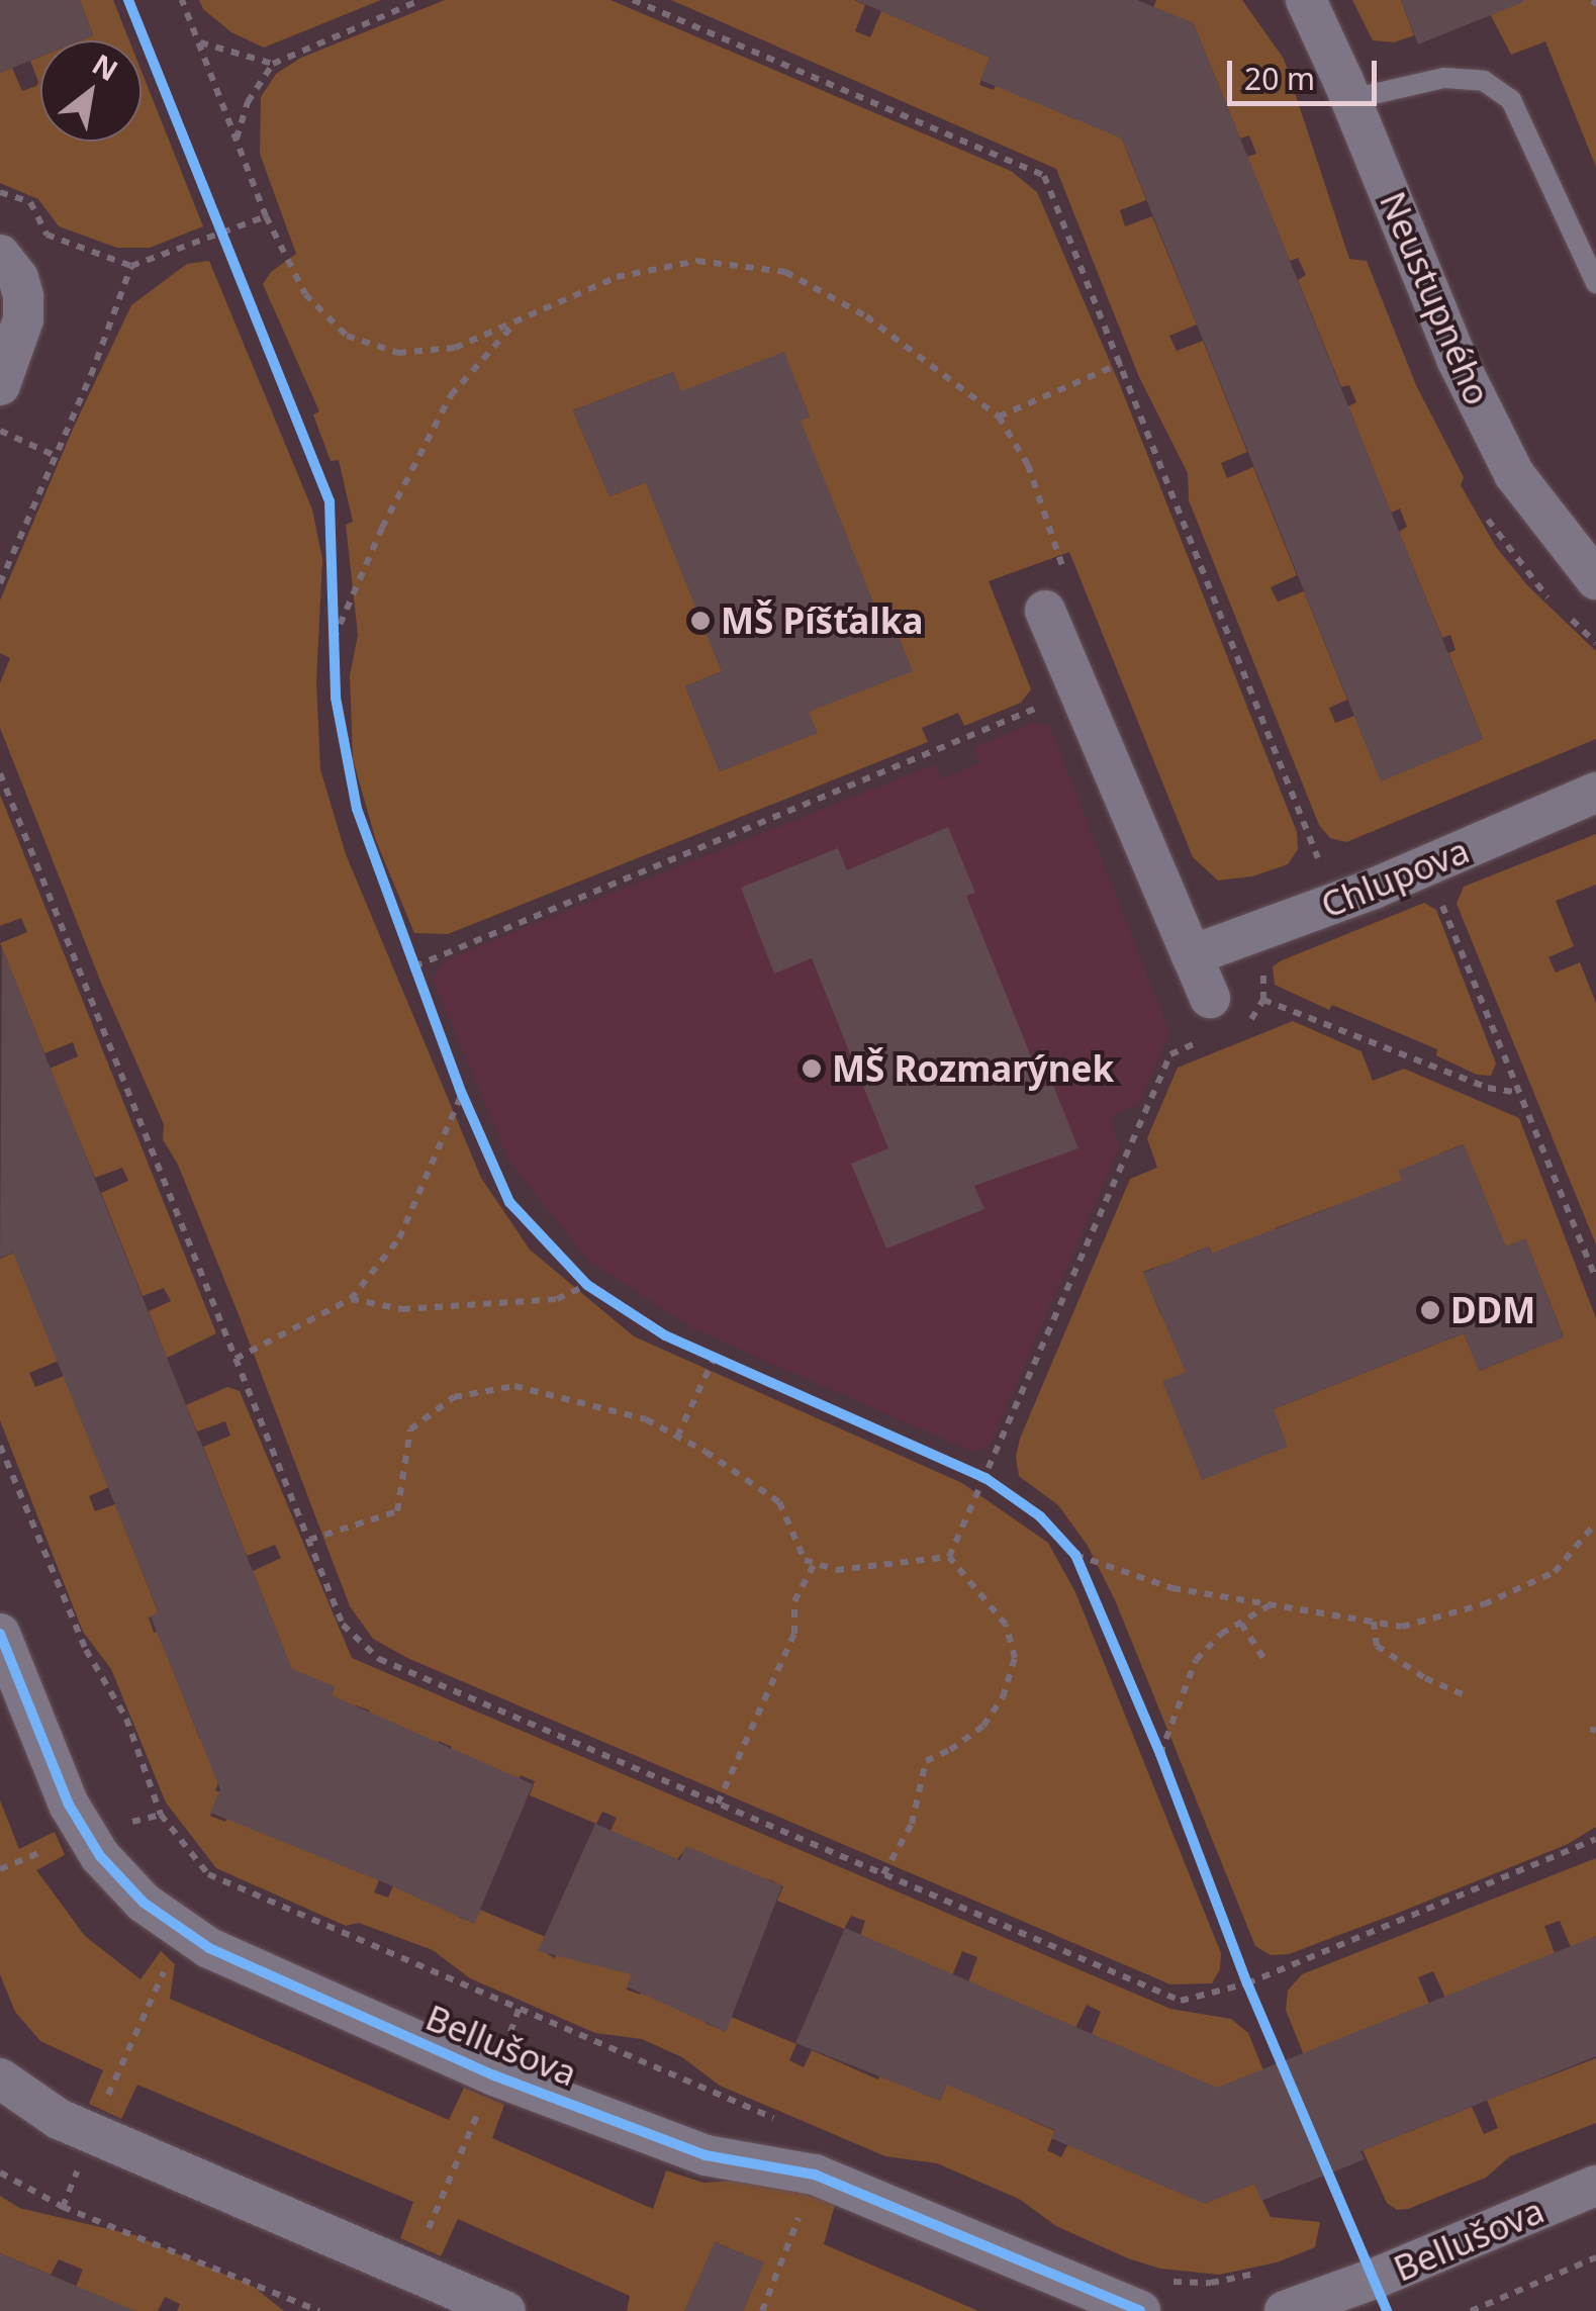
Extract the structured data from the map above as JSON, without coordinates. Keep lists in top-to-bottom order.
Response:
{
  "streets": {
    "street": ["Neustupného", "Chlupova", "Bellušova"]
  },
  "places": ["MŠ Píšťalka", "MŠ Rozmarýnek", "DDM"],
  "scale_bar": "20 m",
  "north": "top right"
}
